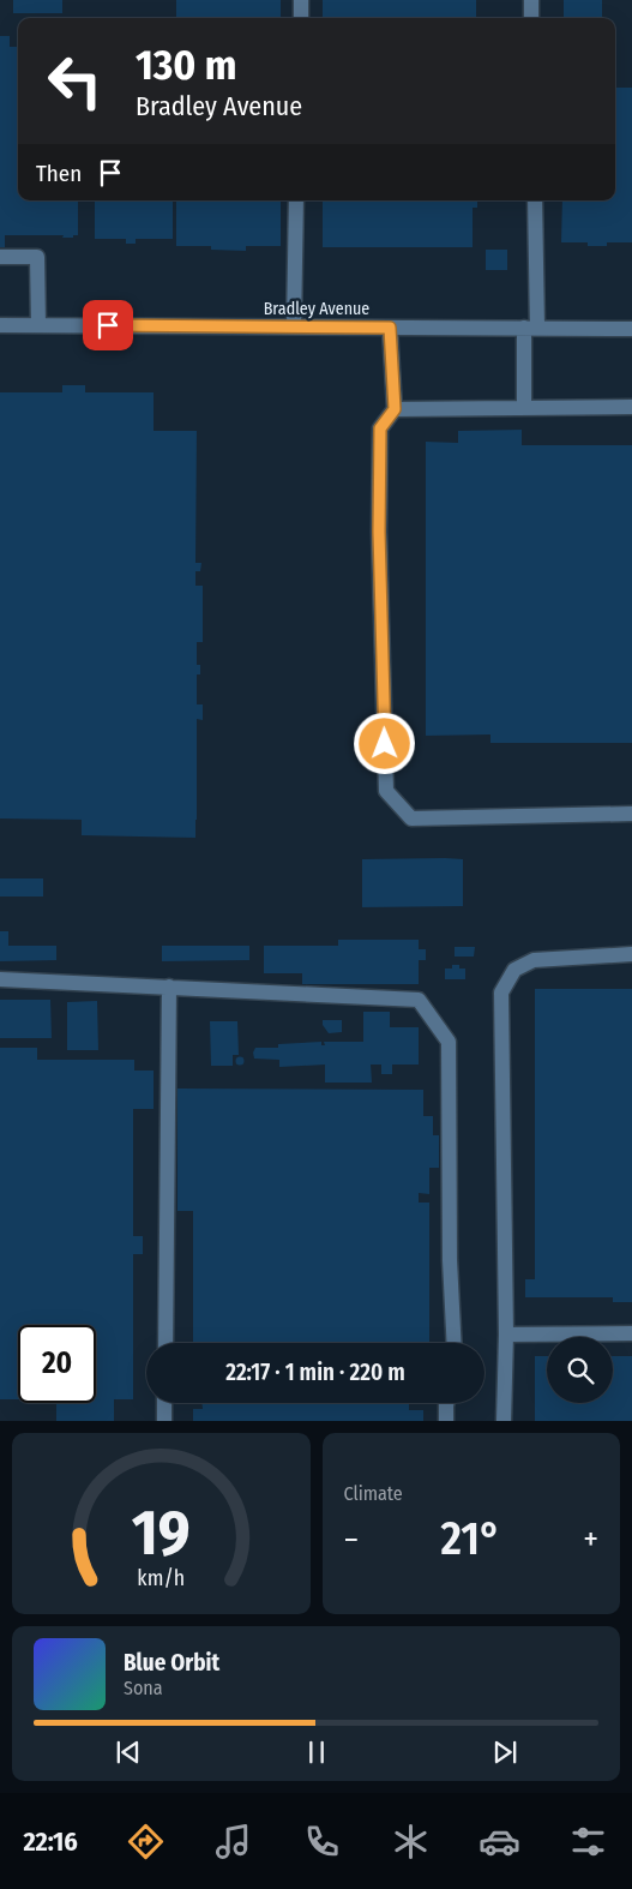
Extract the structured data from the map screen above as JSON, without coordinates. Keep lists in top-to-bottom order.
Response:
{
  "streets": {
    "street": ["Bradley Avenue"]
  },
  "page": {
    "turn": ["130 m", "Bradley Avenue"],
    "then": "Then",
    "limit": "20",
    "trip": "22:17 · 1 min · 220 m",
    "tile": "Climate",
    "heat": ["−", "21°", "+"],
    "song": ["Blue Orbit", "Sona"],
    "tabs": "22:16",
    "gauge": ["19", "km/h"]
  }
}
